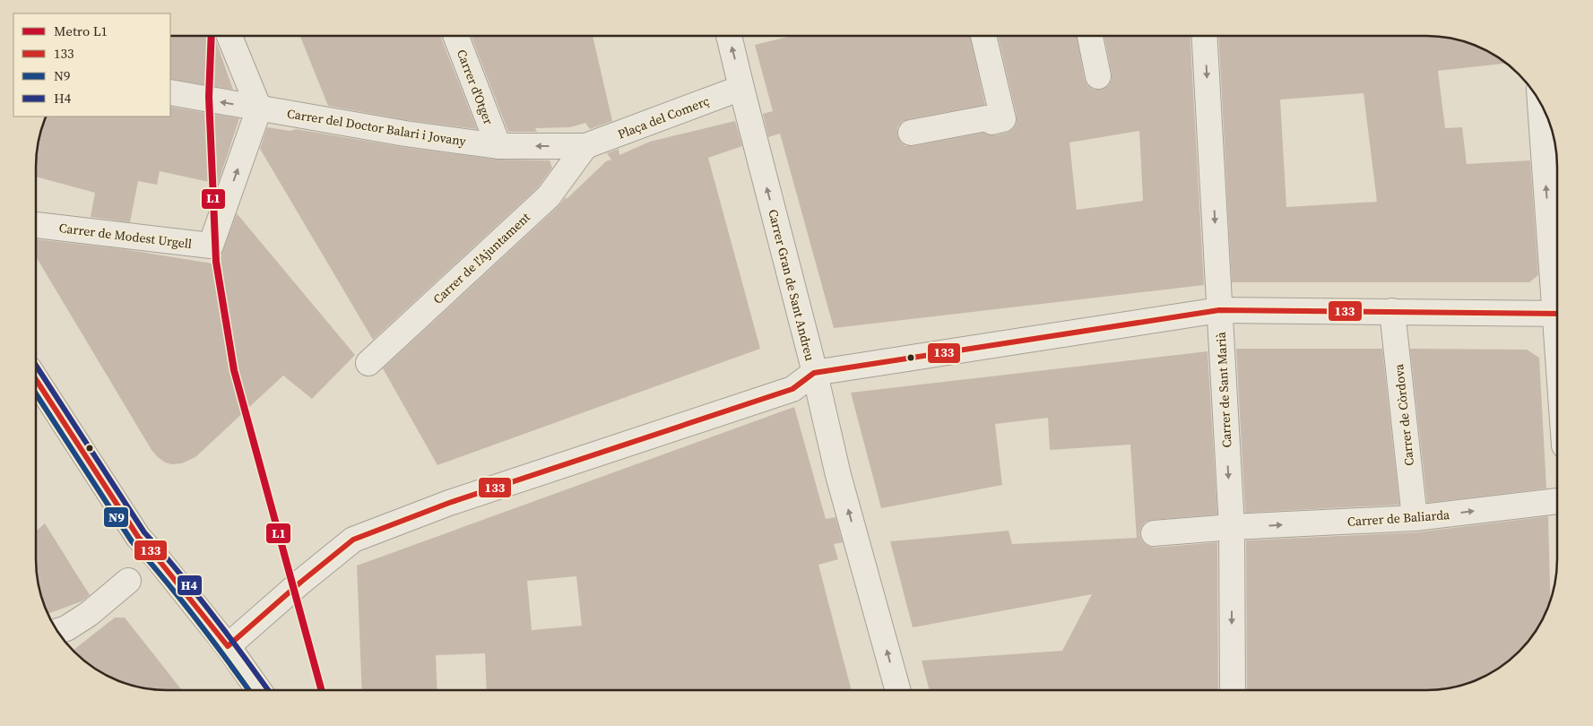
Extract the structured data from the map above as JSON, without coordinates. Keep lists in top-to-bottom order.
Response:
{
  "streets": {
    "street": [
      "Carrer d'Otger",
      "Plaça del Comerç",
      "Carrer del Doctor Balari i Jovany",
      "Carrer de Modest Urgell",
      "Carrer de l'Ajuntament",
      "Carrer Gran de Sant Andreu",
      "Carrer de Sant Marià",
      "Carrer de Còrdova",
      "Carrer de Baliarda"
    ]
  },
  "crossings": [
    ["Carrer d'Otger", "Carrer del Doctor Balari i Jovany"],
    ["Plaça del Comerç", "Carrer del Doctor Balari i Jovany"],
    ["Plaça del Comerç", "Carrer de l'Ajuntament"],
    ["Plaça del Comerç", "Carrer Gran de Sant Andreu"],
    ["Carrer del Doctor Balari i Jovany", "Carrer de Modest Urgell"],
    ["Carrer del Doctor Balari i Jovany", "Carrer de l'Ajuntament"],
    ["Carrer de Sant Marià", "Carrer de Baliarda"],
    ["Carrer de Còrdova", "Carrer de Baliarda"]
  ],
  "one_way": ["Carrer del Doctor Balari i Jovany", "Carrer Gran de Sant Andreu", "Carrer de Sant Marià"],
  "lines": [
    "metro line L1",
    "transit line 133",
    "transit line H4",
    "transit line N9"
  ],
  "legend": [
    "Metro L1",
    "133",
    "N9",
    "H4"
  ]
}
